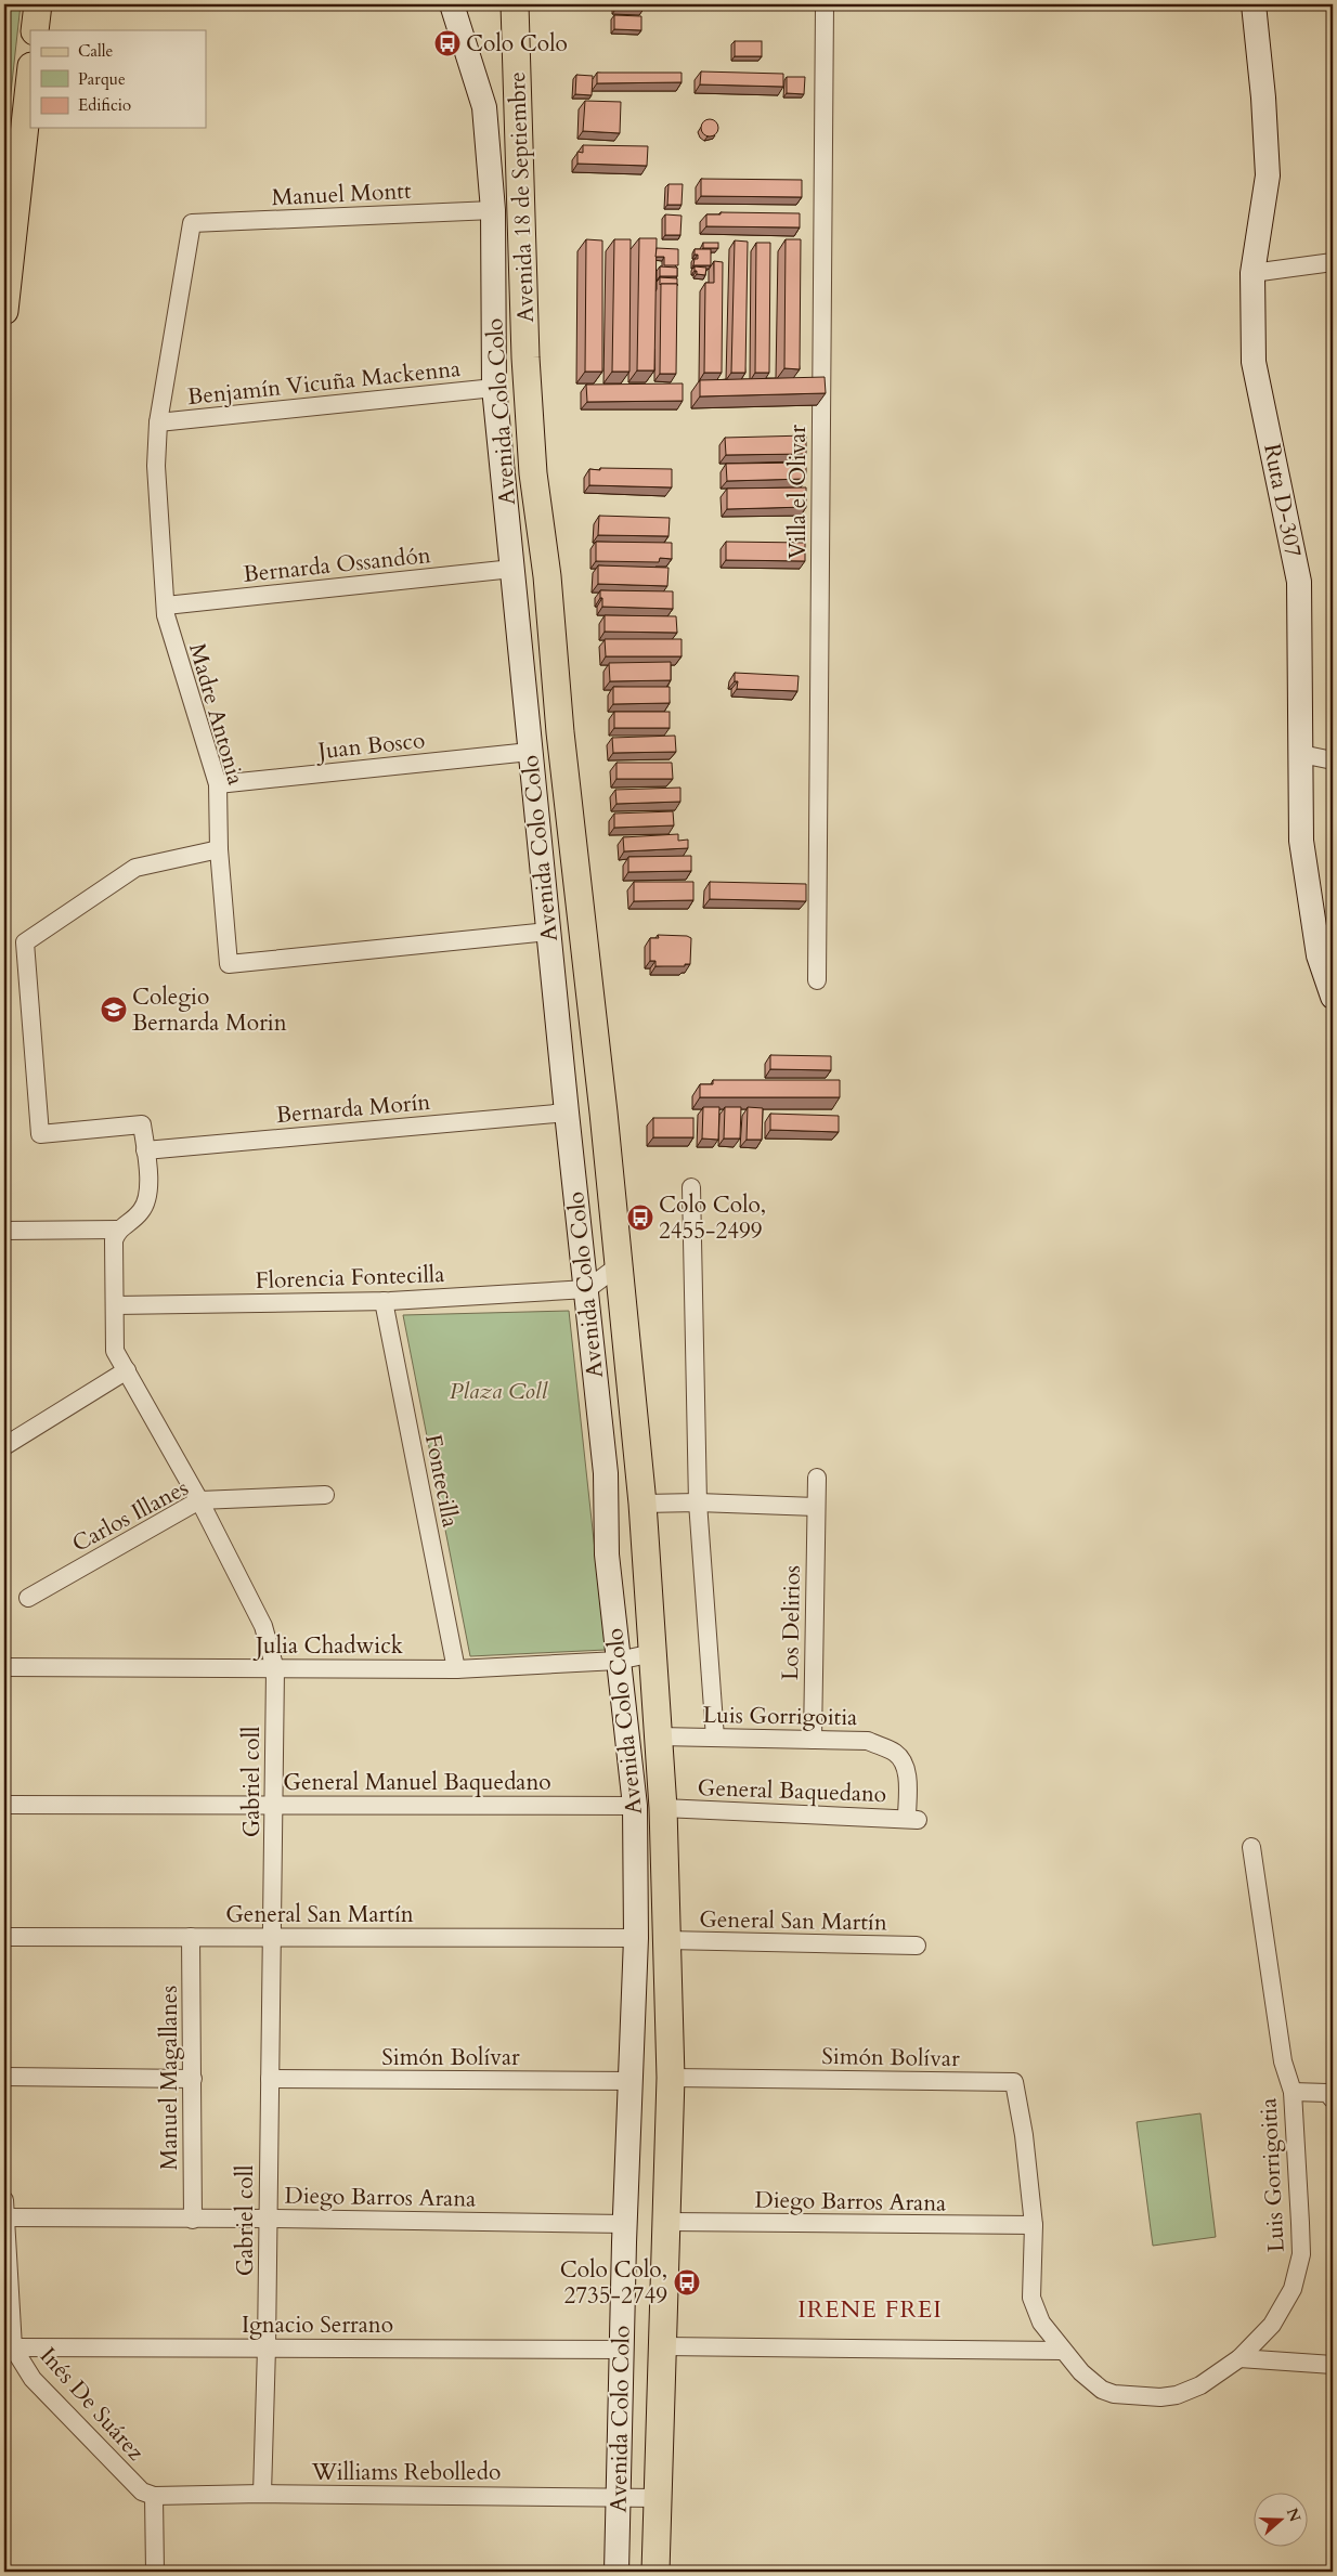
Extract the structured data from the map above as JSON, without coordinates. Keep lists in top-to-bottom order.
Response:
{
  "streets": {
    "main road": ["Avenida 18 de Septiembre", "Avenida Colo Colo"],
    "street": [
      "Manuel Montt",
      "Benjamín Vicuña Mackenna",
      "Villa el Olivar",
      "Ruta D-307",
      "Bernarda Ossandón",
      "Madre Antonia",
      "Juan Bosco",
      "Bernarda Morín",
      "Florencia Fontecilla",
      "Fontecilla",
      "Carlos Illanes",
      "Los Delirios",
      "Julia Chadwick",
      "Luis Gorrigoitia",
      "Gabriel coll",
      "General Manuel Baquedano",
      "General Baquedano",
      "General San Martín",
      "Simón Bolívar",
      "Manuel Magallanes",
      "Diego Barros Arana",
      "Ignacio Serrano",
      "Inés De Suárez",
      "Williams Rebolledo"
    ]
  },
  "crossings": [
    ["Manuel Montt", "Avenida Colo Colo"],
    ["Manuel Montt", "Madre Antonia"],
    ["Avenida 18 de Septiembre", "Avenida Colo Colo"],
    ["Benjamín Vicuña Mackenna", "Avenida Colo Colo"],
    ["Benjamín Vicuña Mackenna", "Madre Antonia"],
    ["Avenida Colo Colo", "Bernarda Ossandón"],
    ["Avenida Colo Colo", "Madre Antonia"],
    ["Avenida Colo Colo", "Juan Bosco"],
    ["Avenida Colo Colo", "Bernarda Morín"],
    ["Avenida Colo Colo", "Florencia Fontecilla"],
    ["Avenida Colo Colo", "Julia Chadwick"],
    ["Avenida Colo Colo", "Luis Gorrigoitia"],
    ["Avenida Colo Colo", "General Manuel Baquedano"],
    ["Avenida Colo Colo", "General Baquedano"],
    ["Avenida Colo Colo", "General San Martín"],
    ["Avenida Colo Colo", "Simón Bolívar"],
    ["Avenida Colo Colo", "Diego Barros Arana"],
    ["Avenida Colo Colo", "Ignacio Serrano"],
    ["Avenida Colo Colo", "Williams Rebolledo"],
    ["Bernarda Ossandón", "Madre Antonia"],
    ["Madre Antonia", "Juan Bosco"],
    ["Florencia Fontecilla", "Fontecilla"],
    ["Florencia Fontecilla", "Gabriel coll"],
    ["Fontecilla", "Julia Chadwick"],
    ["Carlos Illanes", "Gabriel coll"],
    ["Los Delirios", "Luis Gorrigoitia"],
    ["Julia Chadwick", "Gabriel coll"],
    ["Luis Gorrigoitia", "General Baquedano"],
    ["Luis Gorrigoitia", "Simón Bolívar"],
    ["Luis Gorrigoitia", "Diego Barros Arana"],
    ["Gabriel coll", "General Manuel Baquedano"],
    ["Gabriel coll", "General San Martín"],
    ["Gabriel coll", "Simón Bolívar"],
    ["Gabriel coll", "Diego Barros Arana"],
    ["Gabriel coll", "Ignacio Serrano"],
    ["Gabriel coll", "Williams Rebolledo"],
    ["General San Martín", "Manuel Magallanes"],
    ["Manuel Magallanes", "Diego Barros Arana"],
    ["Diego Barros Arana", "Inés De Suárez"],
    ["Ignacio Serrano", "Inés De Suárez"],
    ["Inés De Suárez", "Williams Rebolledo"]
  ],
  "districts": ["IRENE FREI"],
  "parks": ["Plaza Coll"],
  "places": {
    "bus stop": ["Colo Colo", "Colo Colo, 2455-2499", "Colo Colo, 2735-2749"],
    "school or university": ["Colegio Bernarda Morin"]
  },
  "legend": ["Calle", "Parque", "Edificio"],
  "north": "right"
}
